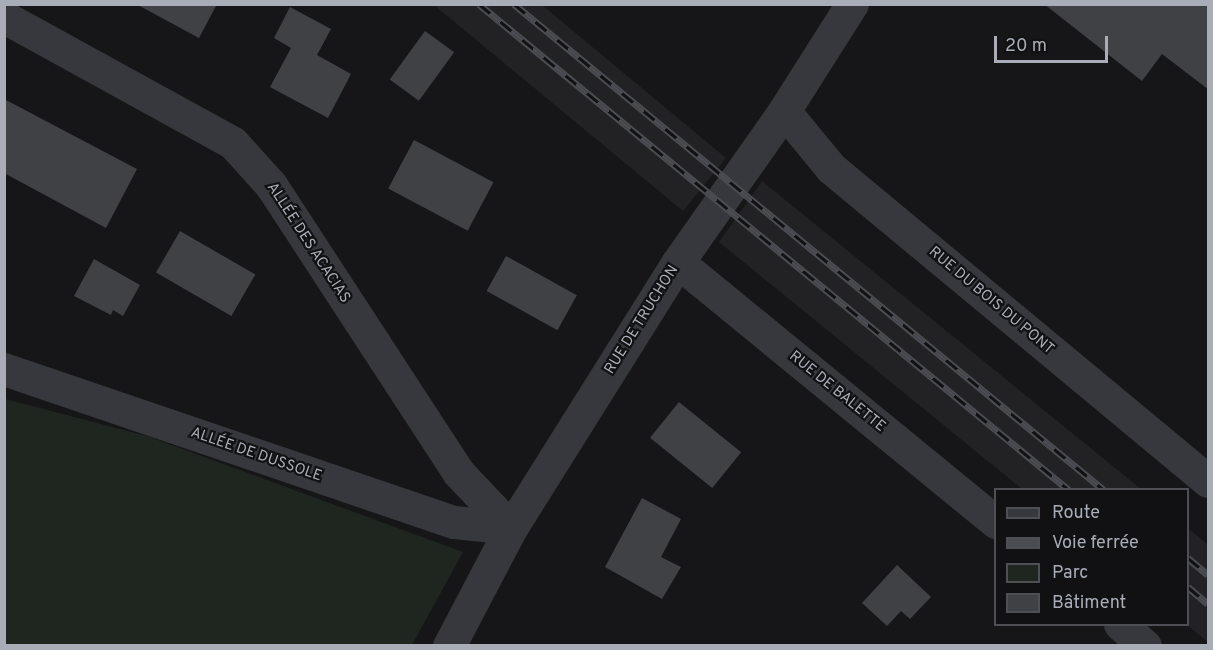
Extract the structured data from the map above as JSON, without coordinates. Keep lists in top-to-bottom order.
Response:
{
  "streets": {
    "street": [
      "ALLÉE DES ACACIAS",
      "RUE DU BOIS DU PONT",
      "RUE DE TRUCHON",
      "RUE DE BALETTE",
      "ALLÉE DE DUSSOLE"
    ]
  },
  "crossings": [
    ["ALLÉE DES ACACIAS", "RUE DE TRUCHON"],
    ["ALLÉE DES ACACIAS", "ALLÉE DE DUSSOLE"],
    ["RUE DU BOIS DU PONT", "RUE DE TRUCHON"],
    ["RUE DE TRUCHON", "RUE DE BALETTE"],
    ["RUE DE TRUCHON", "ALLÉE DE DUSSOLE"]
  ],
  "legend": [
    "Route",
    "Voie ferrée",
    "Parc",
    "Bâtiment"
  ],
  "scale_bar": "20 m"
}
